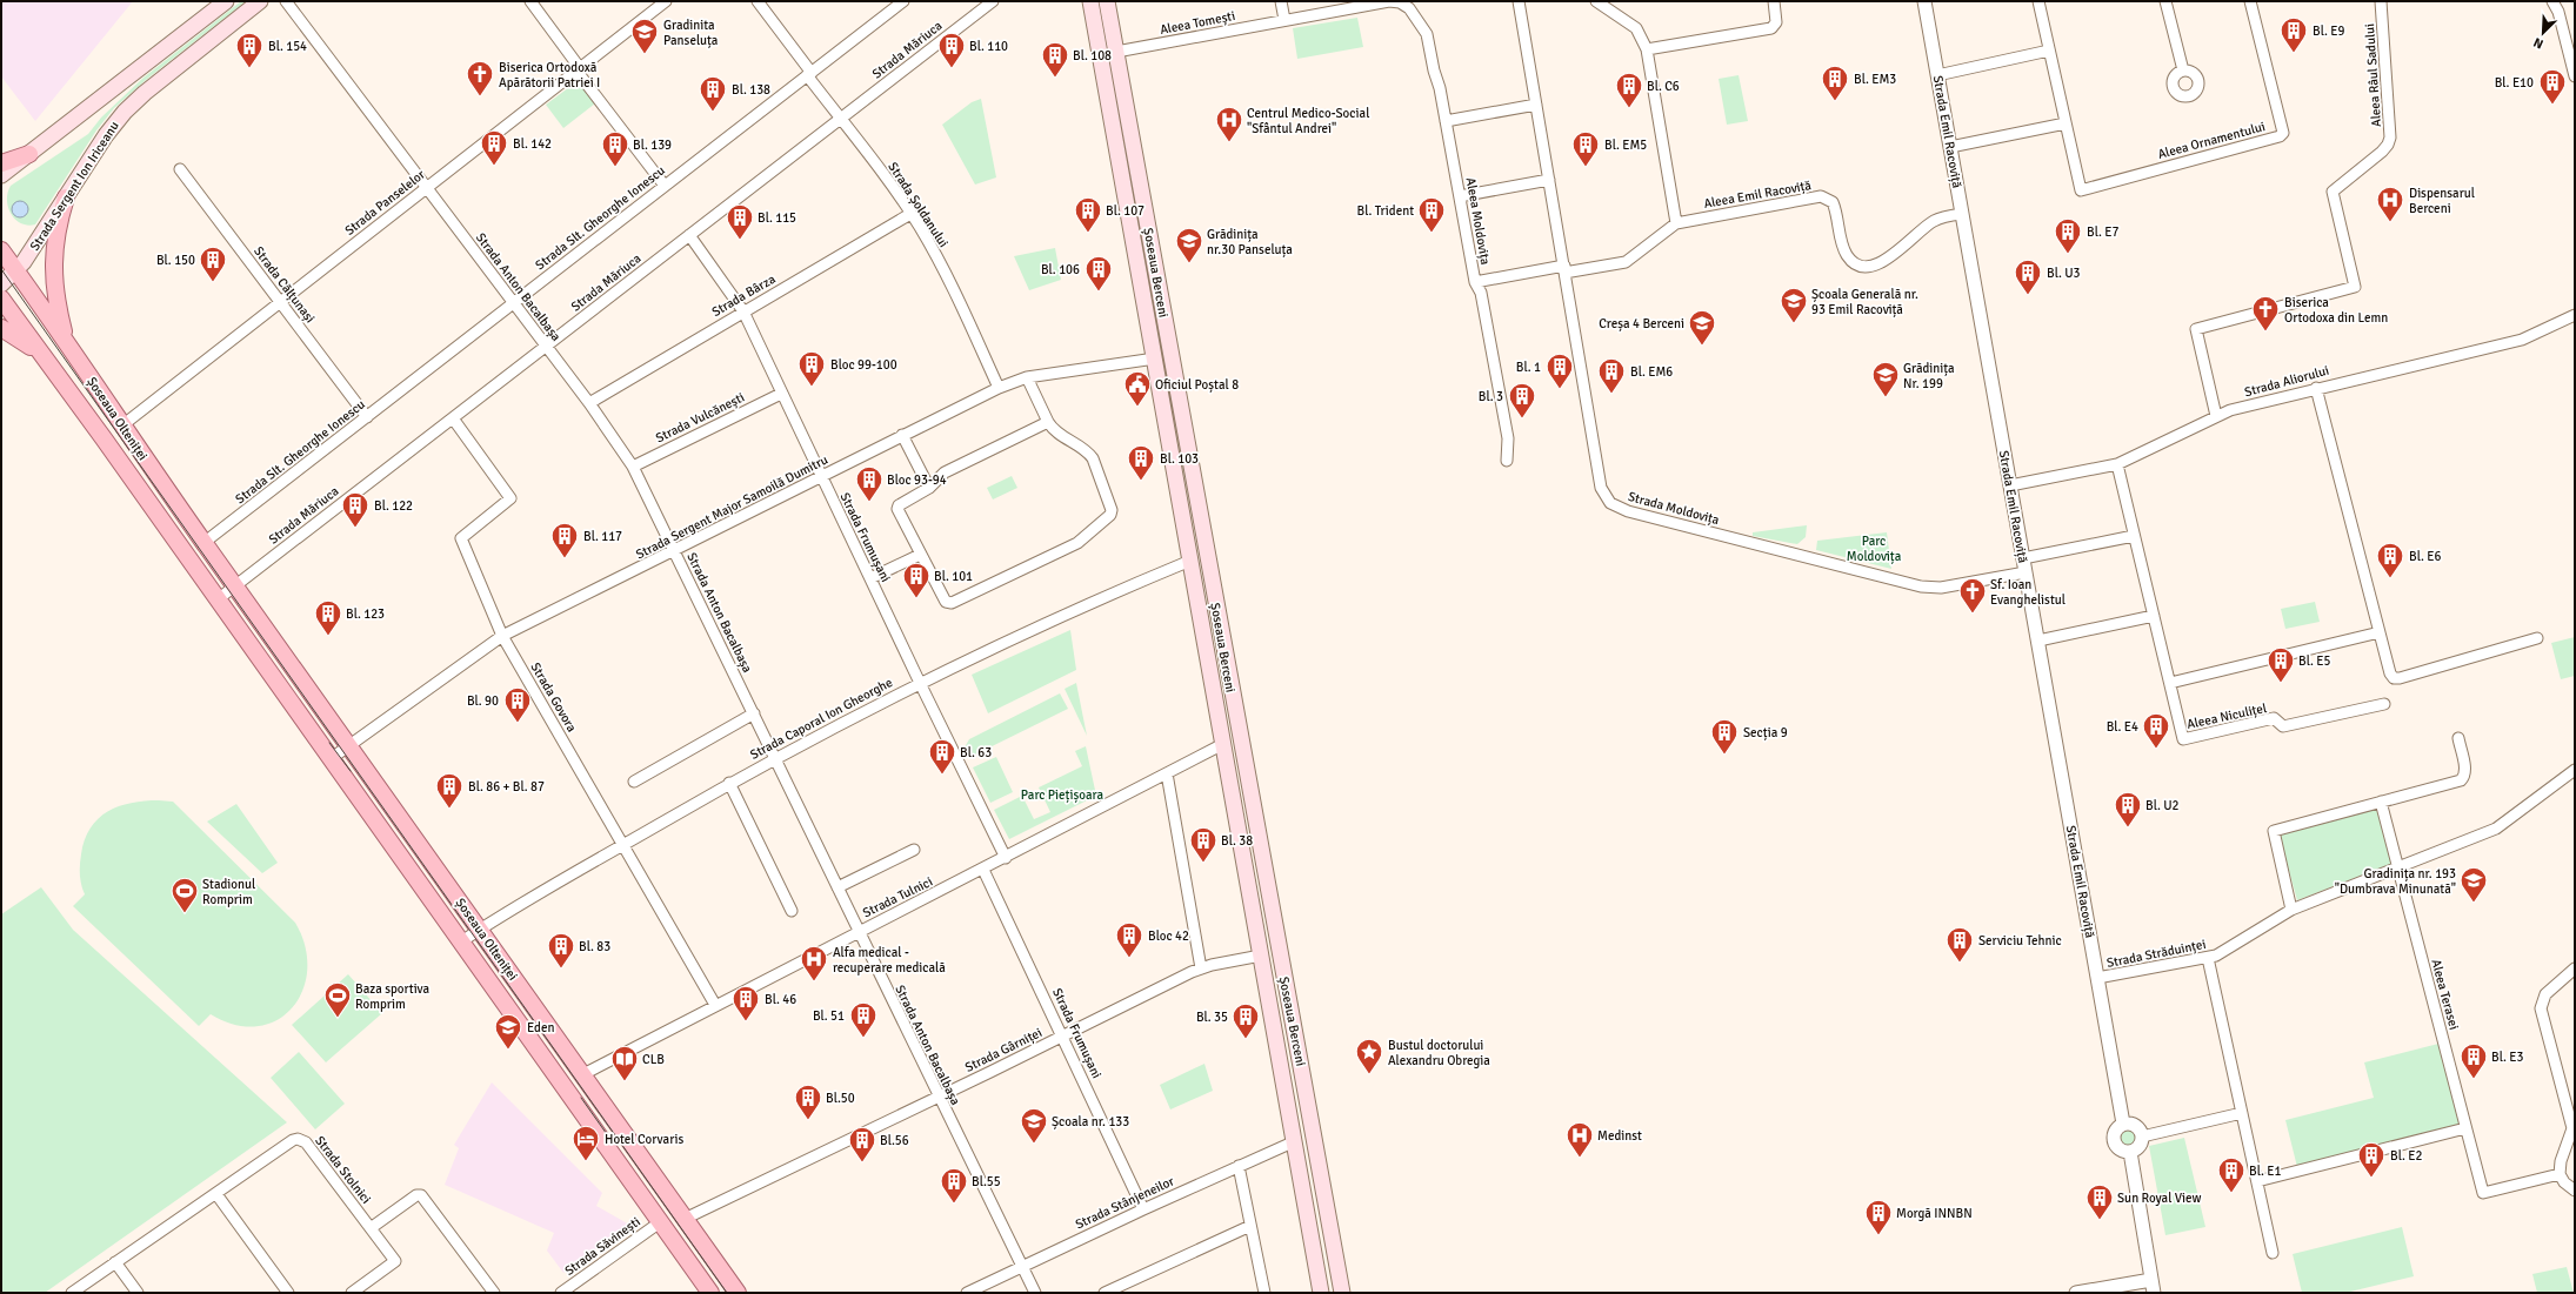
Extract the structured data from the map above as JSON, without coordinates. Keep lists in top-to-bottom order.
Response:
{
  "streets": {
    "main road": ["Strada Sergent Ion Iriceanu", "Șoseaua Berceni", "Șoseaua Olteniței"],
    "street": [
      "Aleea Tomești",
      "Strada Măriuca",
      "Aleea Râul Sadului",
      "Strada Emil Racoviță",
      "Aleea Ornamentului",
      "Aleea Emil Racoviță",
      "Strada Panselelor",
      "Strada Șoldanului",
      "Strada Slt. Gheorghe Ionescu",
      "Aleea Moldovița",
      "Strada Călțunași",
      "Strada Anton Bacalbașa",
      "Strada Bârza",
      "Strada Aliorului",
      "Strada Vulcănești",
      "Strada Sergent Major Samoilă Dumitru",
      "Strada Moldovița",
      "Strada Frumușani",
      "Strada Govora",
      "Aleea Niculițel",
      "Strada Caporal Ion Gheorghe",
      "Strada Tulnici",
      "Strada Străduinței",
      "Aleea Terasei",
      "Strada Gârniței",
      "Strada Stolnici",
      "Strada Stânjeneilor",
      "Strada Săvinești"
    ]
  },
  "crossings": [
    ["Aleea Tomești", "Aleea Moldovița"],
    ["Aleea Tomești", "Șoseaua Berceni"],
    ["Strada Măriuca", "Strada Șoldanului"],
    ["Strada Măriuca", "Strada Anton Bacalbașa"],
    ["Strada Măriuca", "Șoseaua Olteniței"],
    ["Strada Măriuca", "Strada Frumușani"],
    ["Strada Măriuca", "Strada Govora"],
    ["Aleea Râul Sadului", "Strada Aliorului"],
    ["Strada Emil Racoviță", "Aleea Emil Racoviță"],
    ["Strada Emil Racoviță", "Strada Aliorului"],
    ["Strada Emil Racoviță", "Strada Moldovița"],
    ["Strada Emil Racoviță", "Strada Străduinței"],
    ["Strada Sergent Ion Iriceanu", "Șoseaua Olteniței"],
    ["Aleea Emil Racoviță", "Aleea Moldovița"],
    ["Aleea Emil Racoviță", "Strada Moldovița"],
    ["Strada Panselelor", "Strada Călțunași"],
    ["Strada Panselelor", "Strada Anton Bacalbașa"],
    ["Strada Panselelor", "Șoseaua Olteniței"],
    ["Strada Șoldanului", "Strada Slt. Gheorghe Ionescu"],
    ["Strada Șoldanului", "Strada Bârza"],
    ["Strada Șoldanului", "Strada Sergent Major Samoilă Dumitru"],
    ["Strada Slt. Gheorghe Ionescu", "Strada Călțunași"],
    ["Strada Slt. Gheorghe Ionescu", "Strada Anton Bacalbașa"],
    ["Strada Slt. Gheorghe Ionescu", "Șoseaua Olteniței"],
    ["Șoseaua Berceni", "Strada Sergent Major Samoilă Dumitru"],
    ["Șoseaua Berceni", "Strada Caporal Ion Gheorghe"],
    ["Șoseaua Berceni", "Strada Tulnici"],
    ["Șoseaua Berceni", "Strada Gârniței"],
    ["Șoseaua Berceni", "Strada Stânjeneilor"],
    ["Strada Anton Bacalbașa", "Strada Bârza"],
    ["Strada Anton Bacalbașa", "Strada Vulcănești"],
    ["Strada Anton Bacalbașa", "Strada Sergent Major Samoilă Dumitru"],
    ["Strada Anton Bacalbașa", "Strada Caporal Ion Gheorghe"],
    ["Strada Anton Bacalbașa", "Strada Tulnici"],
    ["Strada Anton Bacalbașa", "Strada Gârniței"],
    ["Strada Anton Bacalbașa", "Strada Stânjeneilor"],
    ["Strada Bârza", "Strada Frumușani"],
    ["Strada Aliorului", "Aleea Niculițel"],
    ["Strada Vulcănești", "Strada Frumușani"],
    ["Șoseaua Olteniței", "Strada Sergent Major Samoilă Dumitru"],
    ["Șoseaua Olteniței", "Strada Caporal Ion Gheorghe"],
    ["Șoseaua Olteniței", "Strada Tulnici"],
    ["Șoseaua Olteniței", "Strada Gârniței"],
    ["Șoseaua Olteniței", "Strada Săvinești"],
    ["Strada Sergent Major Samoilă Dumitru", "Strada Frumușani"],
    ["Strada Sergent Major Samoilă Dumitru", "Strada Govora"],
    ["Strada Frumușani", "Strada Caporal Ion Gheorghe"],
    ["Strada Frumușani", "Strada Tulnici"],
    ["Strada Frumușani", "Strada Gârniței"],
    ["Strada Frumușani", "Strada Stânjeneilor"],
    ["Strada Govora", "Strada Caporal Ion Gheorghe"],
    ["Strada Govora", "Strada Tulnici"],
    ["Strada Străduinței", "Aleea Terasei"]
  ],
  "parks": ["Parc Moldovița", "Parc Piețișoara"],
  "places": {
    "building": [
      "Bl. E9",
      "Bl. 154",
      "Bl. 110",
      "Bl. 108",
      "Bl. EM3",
      "Bl. E10",
      "Bl. C6",
      "Bl. 138",
      "Bl. 142",
      "Bl. 139",
      "Bl. EM5",
      "Bl. 107",
      "Bl. Trident",
      "Bl. 115",
      "Bl. E7",
      "Bl. 150",
      "Bl. 106",
      "Bl. U3",
      "Bloc 99-100",
      "Bl. 1",
      "Bl. EM6",
      "Bl. 3",
      "Bl. 103",
      "Bloc 93-94",
      "Bl. 122",
      "Bl. 117",
      "Bl. E6",
      "Bl. 101",
      "Bl. 123",
      "Bl. E5",
      "Bl. 90",
      "Bl. E4",
      "Secția 9",
      "Bl. 63",
      "Bl. 86 + Bl. 87",
      "Bl. U2",
      "Bl. 38",
      "Bloc 42",
      "Serviciu Tehnic",
      "Bl. 83",
      "Bl. 46",
      "Bl. 51",
      "Bl. 35",
      "Bl. E3",
      "Bl.50",
      "Bl.56",
      "Bl. E2",
      "Bl. E1",
      "Bl.55",
      "Sun Royal View",
      "Morgă INNBN"
    ],
    "school or university": [
      "Gradinita Panseluța",
      "Grădinița nr.30 Panseluța",
      "Școala Generală nr. 93 Emil Racoviță",
      "Creșa 4 Berceni",
      "Grădinița Nr. 199",
      "Gradinița nr. 193 \"Dumbrava Minunată\"",
      "Eden",
      "Școala nr. 133"
    ],
    "church": ["Biserica Ortodoxă Apărătorii Patriei I", "Biserica Ortodoxa din Lemn", "Sf. Ioan Evanghelistul"],
    "hospital": [
      "Centrul Medico-Social \"Sfântul Andrei\"",
      "Dispensarul Berceni",
      "Alfa medical - recuperare medicală",
      "Medinst"
    ],
    "public building": ["Oficiul Poștal 8"],
    "sports": ["Stadionul Romprim", "Baza sportiva Romprim"],
    "place": ["Bustul doctorului Alexandru Obregia"],
    "library": ["CLB"],
    "hotel": ["Hotel Corvaris"]
  },
  "north": "bottom left"
}
